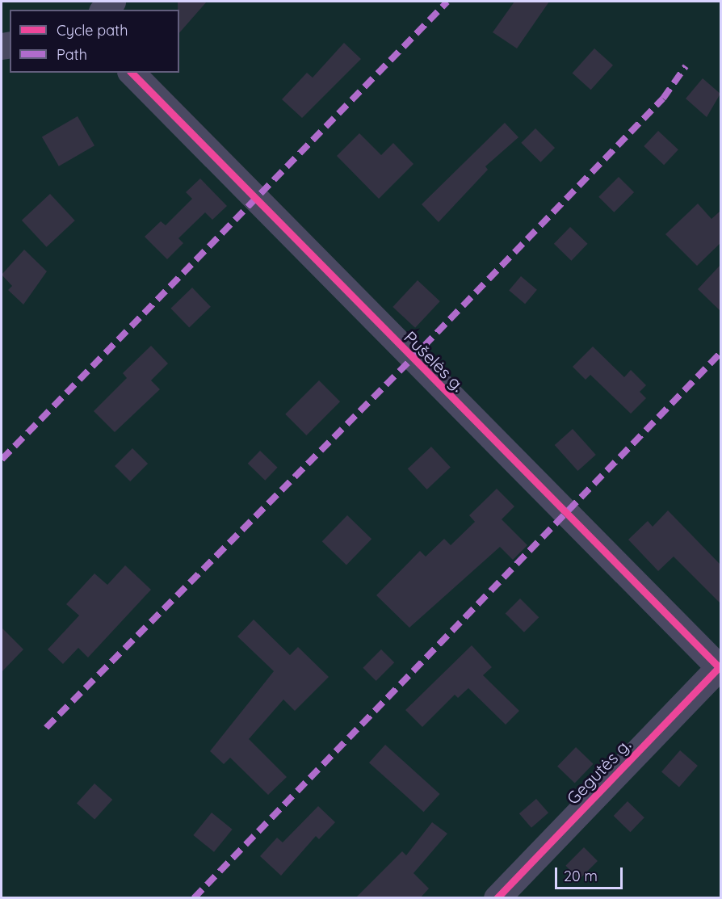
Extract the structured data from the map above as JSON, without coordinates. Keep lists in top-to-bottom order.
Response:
{
  "streets": {
    "street": ["Pušelės g.", "Gegutės g."]
  },
  "crossings": [
    ["Pušelės g.", "Gegutės g."]
  ],
  "legend": ["Cycle path", "Path"],
  "scale_bar": "20 m"
}
